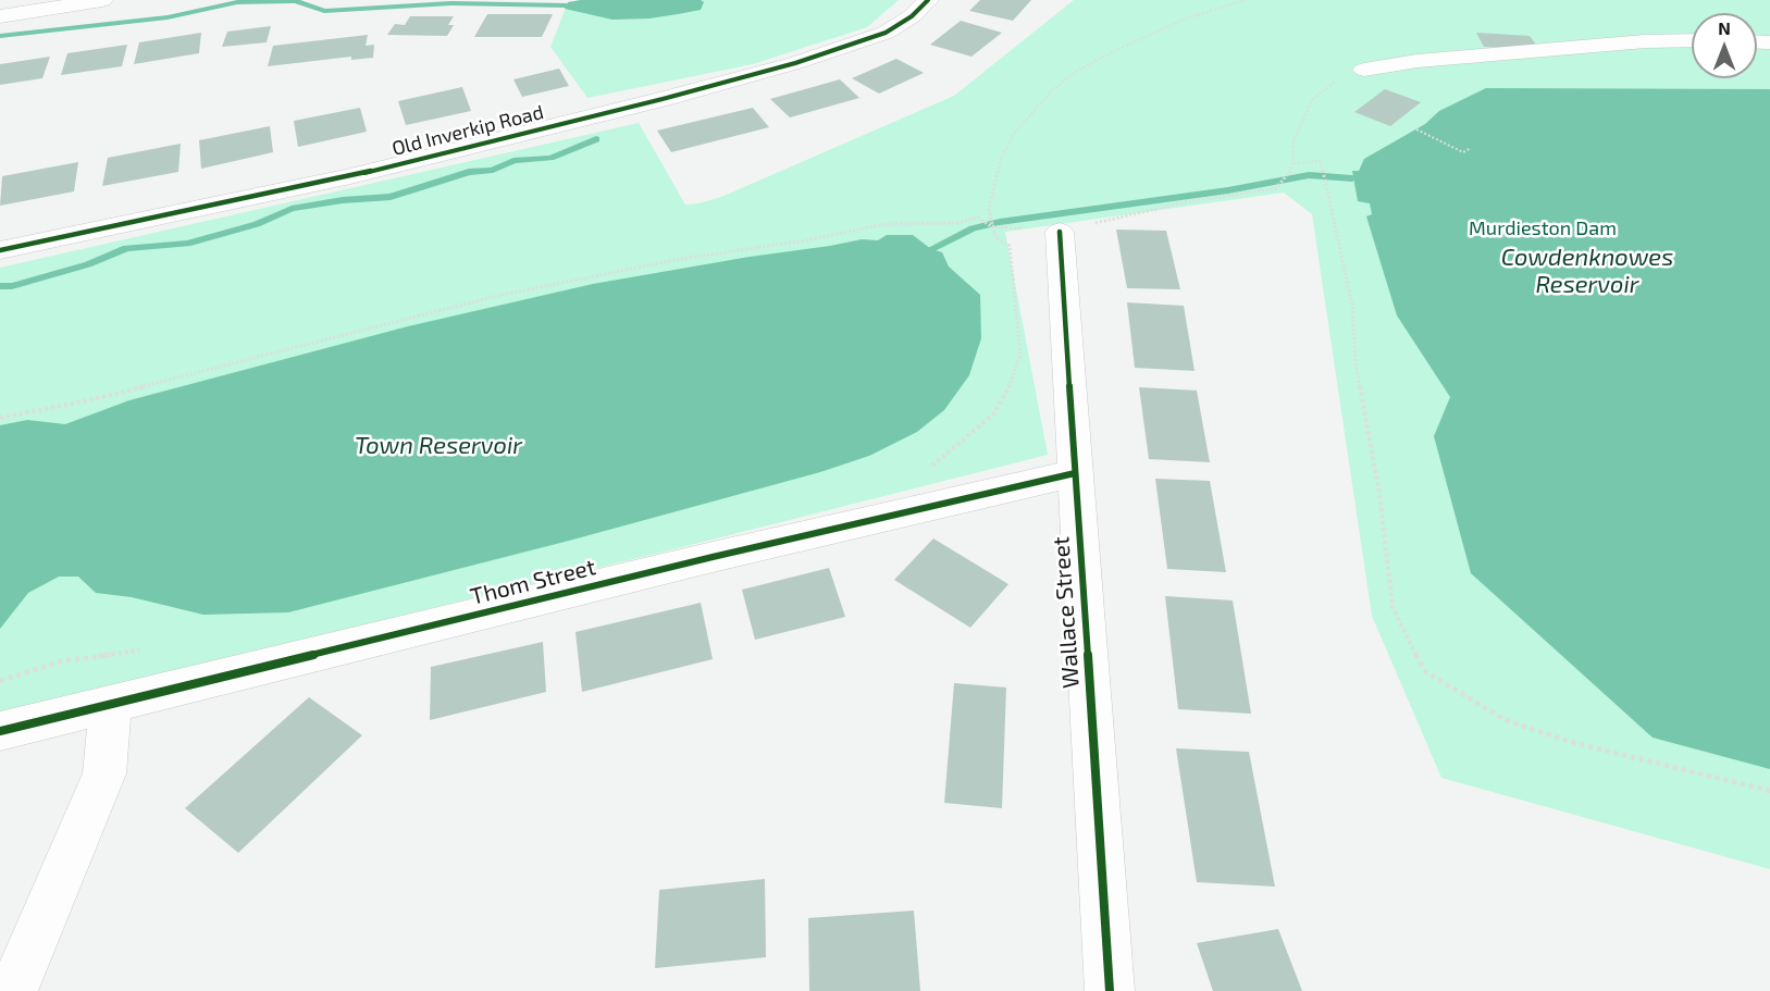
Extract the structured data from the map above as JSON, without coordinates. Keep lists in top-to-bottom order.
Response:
{
  "streets": {
    "main road": ["Old Inverkip Road", "Thom Street", "Wallace Street"]
  },
  "crossings": [
    ["Thom Street", "Wallace Street"]
  ],
  "water": ["Cowdenknowes Reservoir", "Town Reservoir"],
  "parks": ["Murdieston Dam"],
  "north": "top"
}
